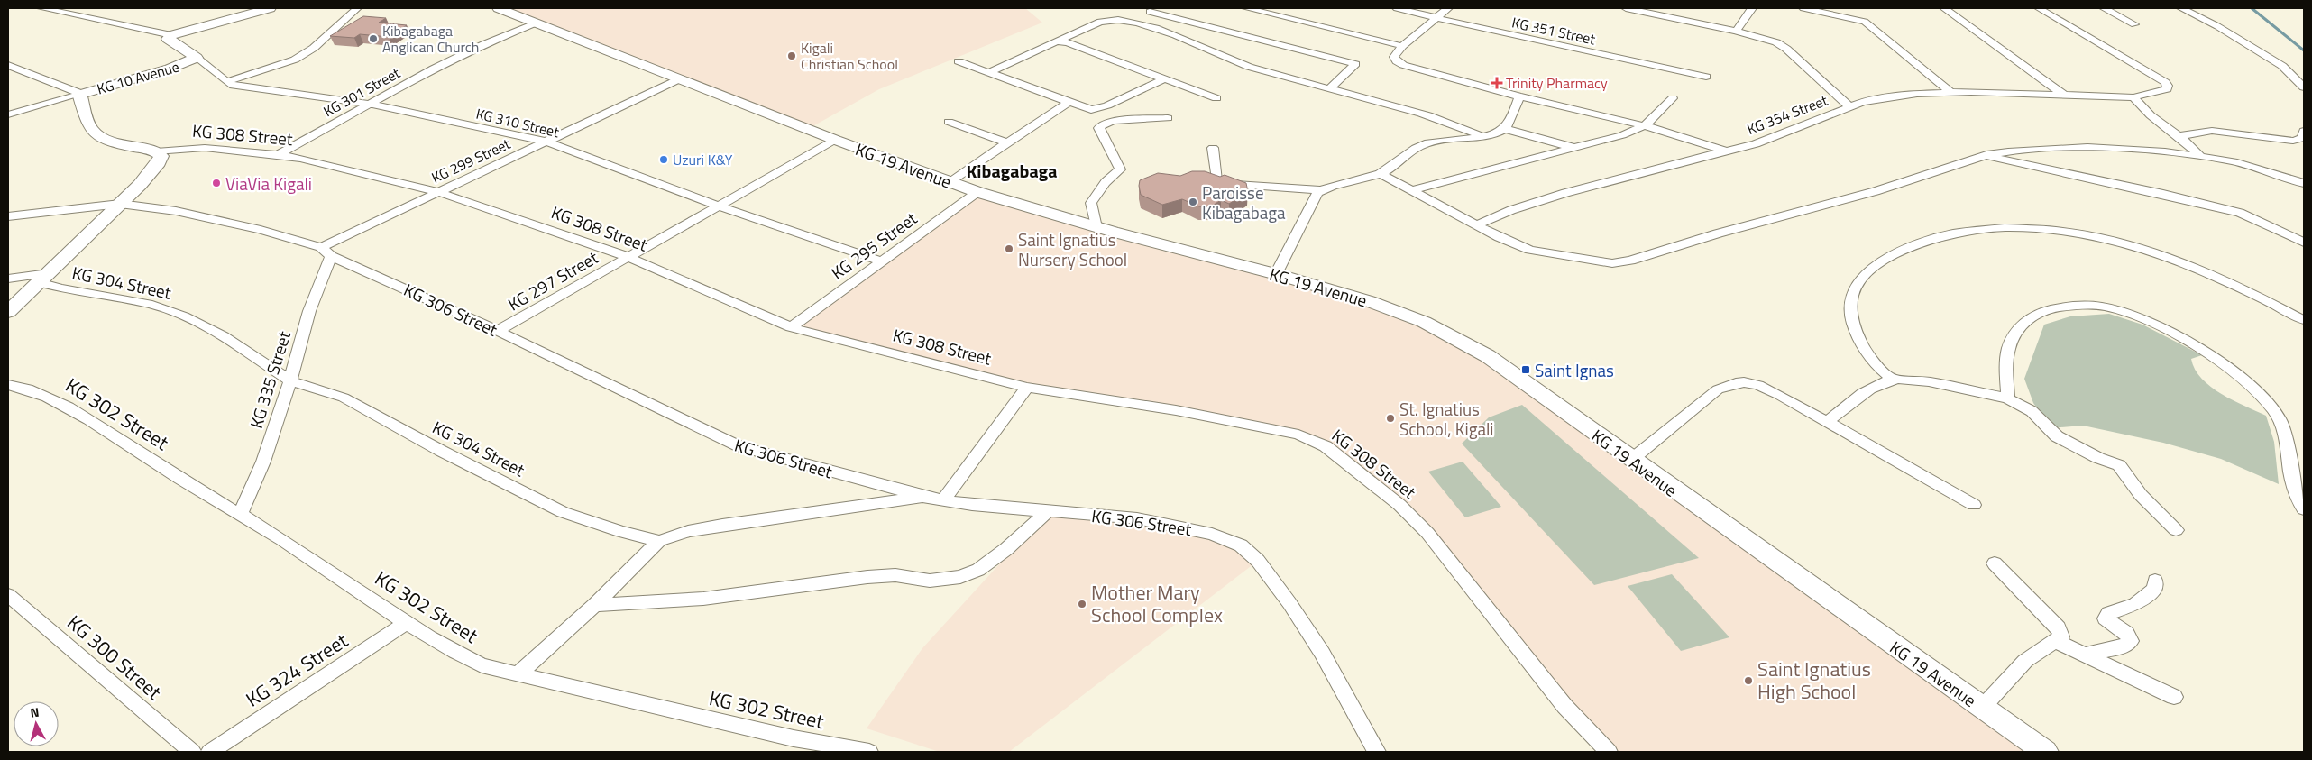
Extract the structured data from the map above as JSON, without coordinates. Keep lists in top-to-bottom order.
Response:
{
  "streets": {
    "main road": ["KG 10 Avenue", "KG 19 Avenue"],
    "street": [
      "KG 351 Street",
      "KG 301 Street",
      "KG 354 Street",
      "KG 310 Street",
      "KG 308 Street",
      "KG 299 Street",
      "KG 295 Street",
      "KG 297 Street",
      "KG 304 Street",
      "KG 306 Street",
      "KG 335 Street",
      "KG 302 Street",
      "KG 300 Street",
      "KG 324 Street"
    ]
  },
  "crossings": [
    ["KG 10 Avenue", "KG 310 Street"],
    ["KG 10 Avenue", "KG 308 Street"],
    ["KG 301 Street", "KG 310 Street"],
    ["KG 301 Street", "KG 308 Street"],
    ["KG 301 Street", "KG 19 Avenue"],
    ["KG 310 Street", "KG 299 Street"],
    ["KG 310 Street", "KG 295 Street"],
    ["KG 310 Street", "KG 297 Street"],
    ["KG 308 Street", "KG 299 Street"],
    ["KG 308 Street", "KG 295 Street"],
    ["KG 308 Street", "KG 297 Street"],
    ["KG 299 Street", "KG 19 Avenue"],
    ["KG 299 Street", "KG 306 Street"],
    ["KG 299 Street", "KG 335 Street"],
    ["KG 19 Avenue", "KG 295 Street"],
    ["KG 19 Avenue", "KG 297 Street"],
    ["KG 297 Street", "KG 306 Street"],
    ["KG 304 Street", "KG 335 Street"],
    ["KG 306 Street", "KG 335 Street"],
    ["KG 335 Street", "KG 302 Street"],
    ["KG 302 Street", "KG 324 Street"]
  ],
  "districts": ["Kibagabaga"],
  "places": {
    "other": [
      "Kibagabaga Anglican Church",
      "Kigali Christian School",
      "Uzuri K&Y",
      "ViaVia Kigali",
      "Paroisse Kibagabaga",
      "Saint Ignatius Nursery School",
      "St. Ignatius School, Kigali",
      "Mother Mary School Complex",
      "Saint Ignatius High School"
    ],
    "health": ["Trinity Pharmacy"],
    "transit": ["Saint Ignas"]
  },
  "north": "top"
}
